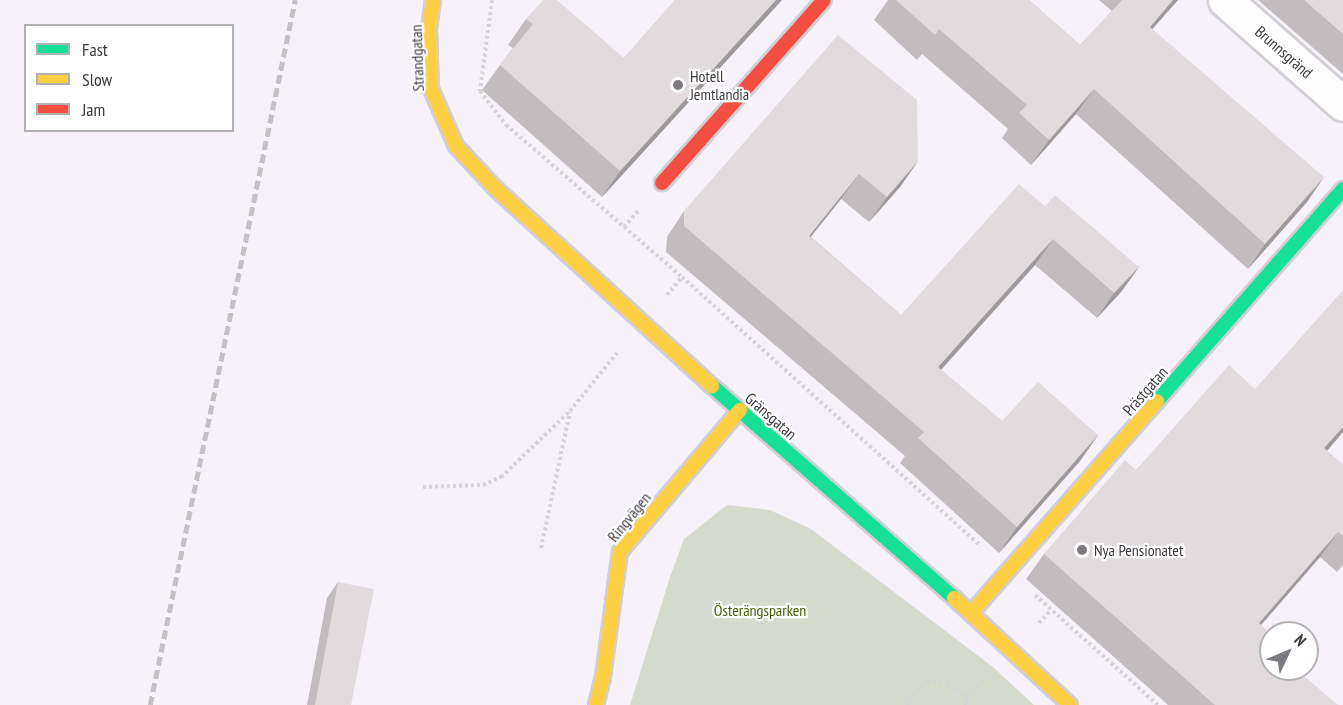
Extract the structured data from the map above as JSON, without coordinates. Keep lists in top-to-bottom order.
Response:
{
  "streets": {
    "street": [
      "Brunnsgränd",
      "Strandgatan",
      "Prästgatan",
      "Gränsgatan",
      "Ringvägen"
    ]
  },
  "crossings": [
    ["Strandgatan", "Gränsgatan"],
    ["Prästgatan", "Gränsgatan"],
    ["Gränsgatan", "Ringvägen"]
  ],
  "parks": ["Österängsparken"],
  "places": ["Hotell Jemtlandia", "Nya Pensionatet"],
  "legend": ["Fast", "Slow", "Jam"],
  "north": "top right"
}
